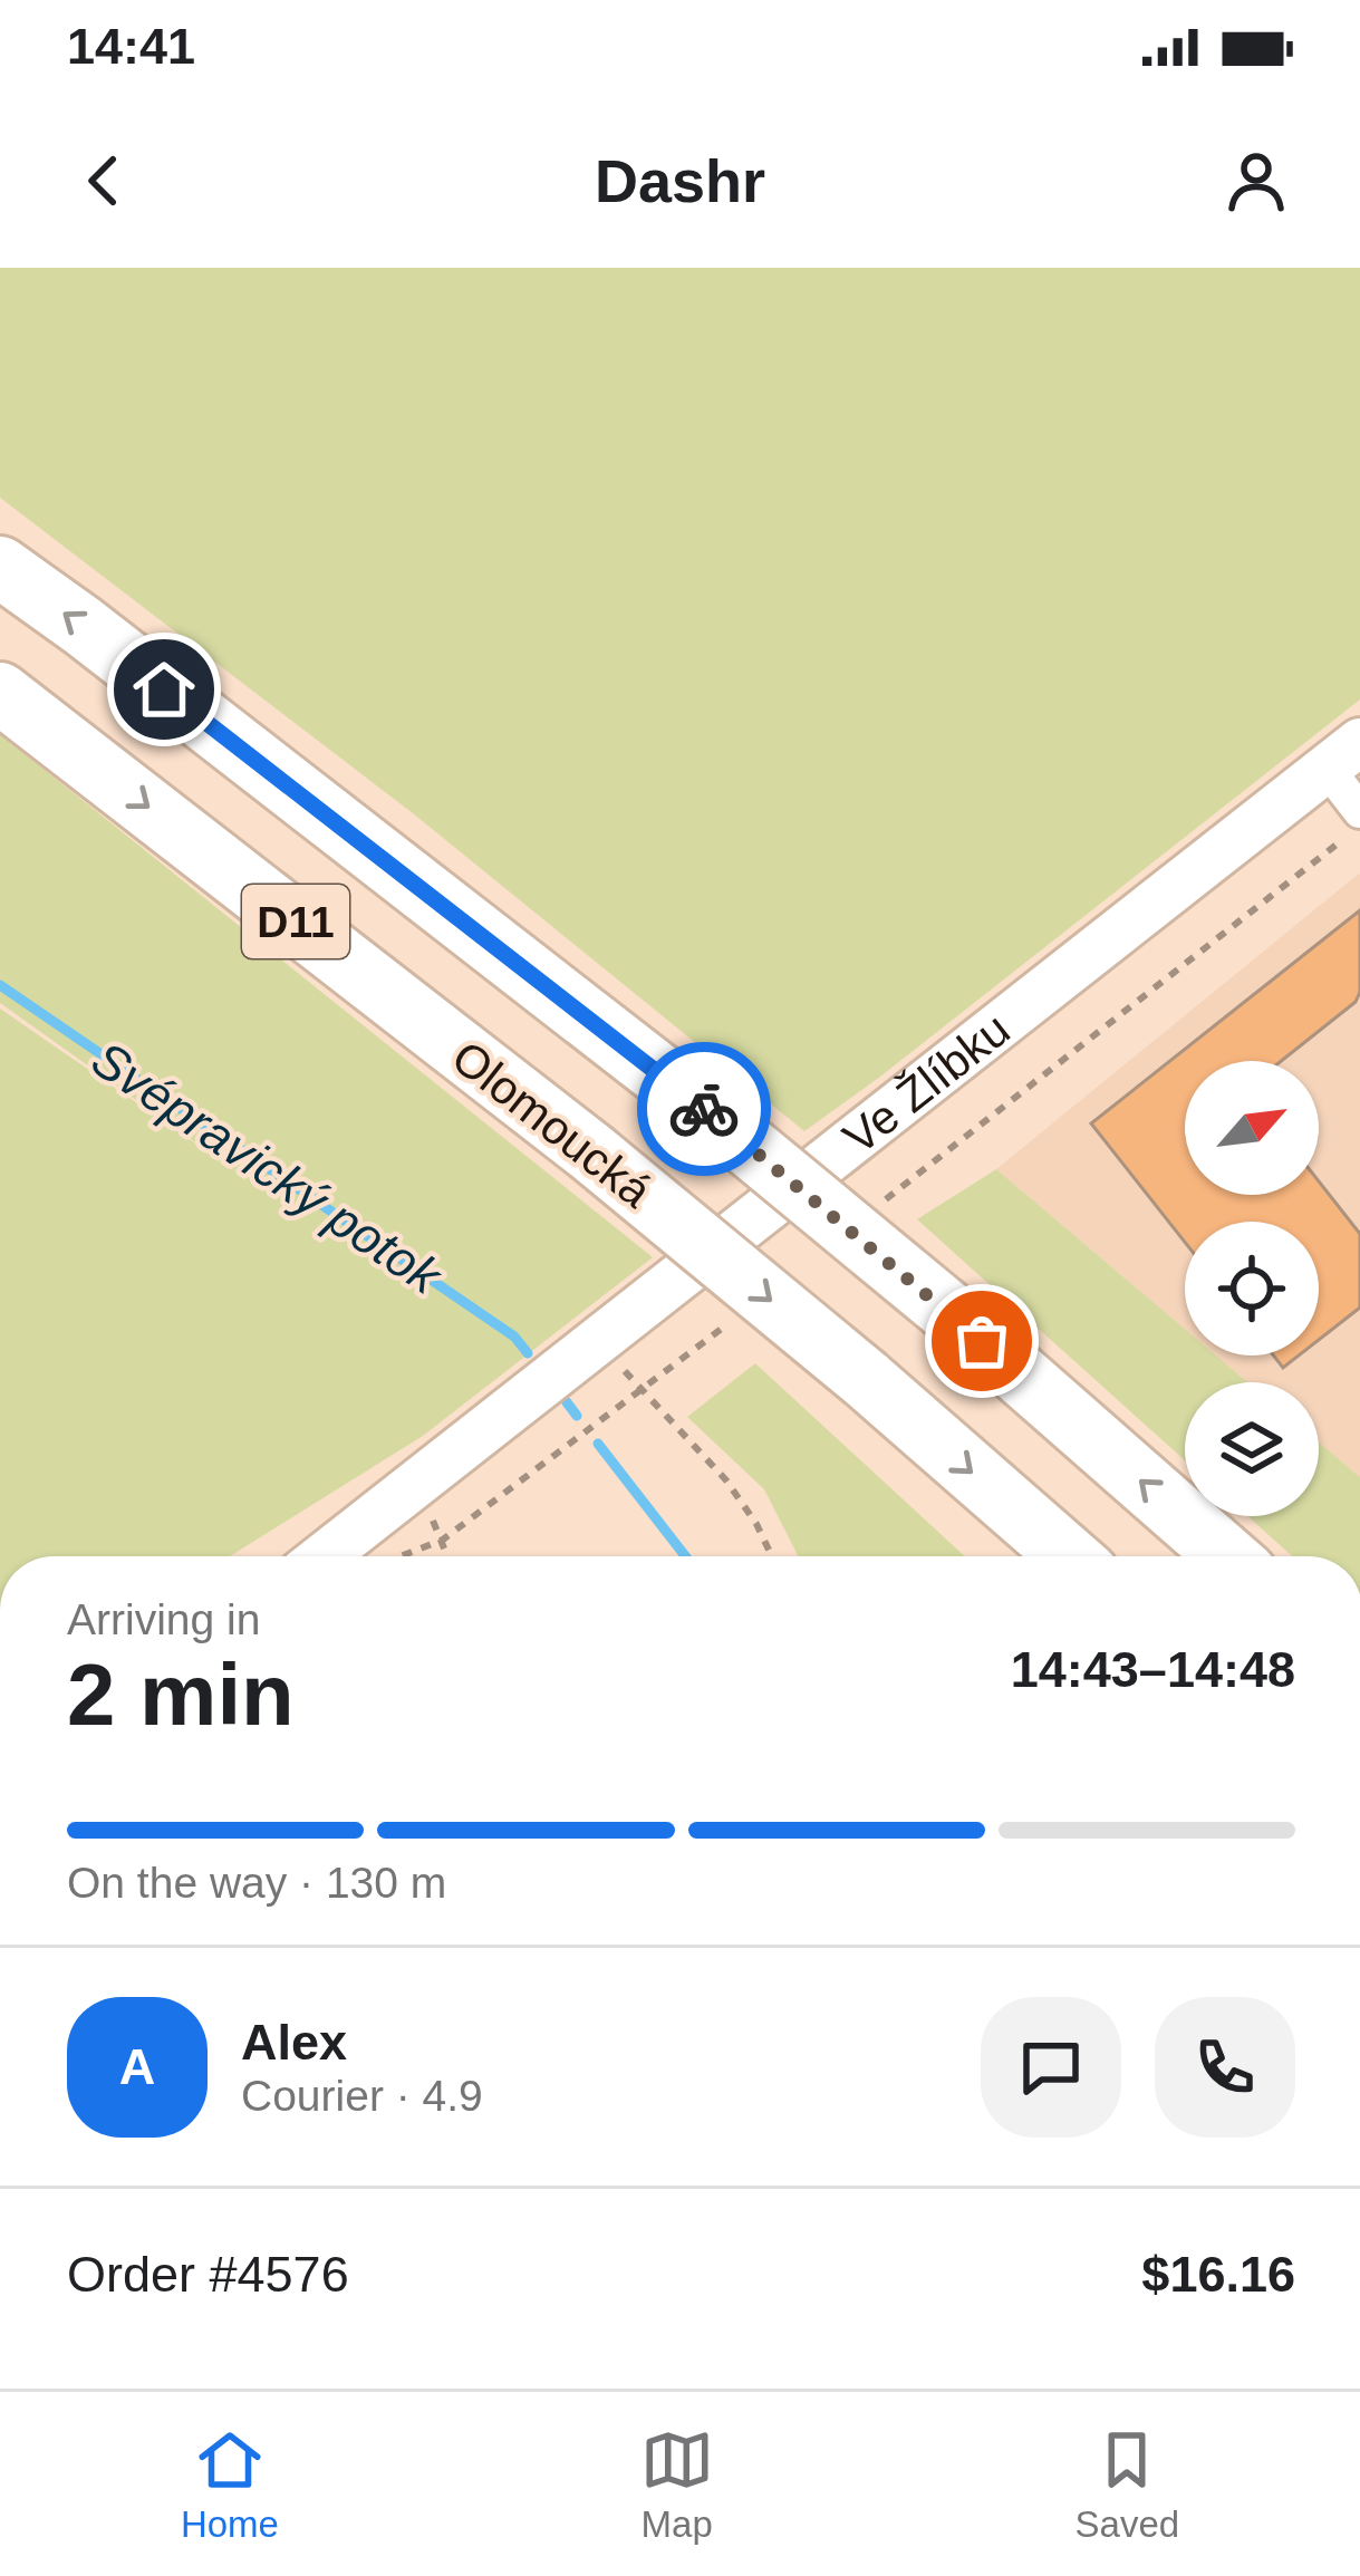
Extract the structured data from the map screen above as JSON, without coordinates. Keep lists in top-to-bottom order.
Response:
{
  "streets": {
    "highway": ["D11", "Olomoucká"],
    "street": ["Ve Žlíbku"]
  },
  "water": ["Svépravický potok"],
  "north": "top right",
  "page": {
    "status": "14:41",
    "header": "Dashr",
    "heading": ["2 min", "Arriving in", "14:43–14:48"],
    "panel": [
      "Alex",
      "Courier · 4.9",
      "Order #4576",
      "$16.16"
    ],
    "bar": "On the way · 130 m",
    "round": "A",
    "tabs": ["Home", "Map", "Saved"]
  }
}
